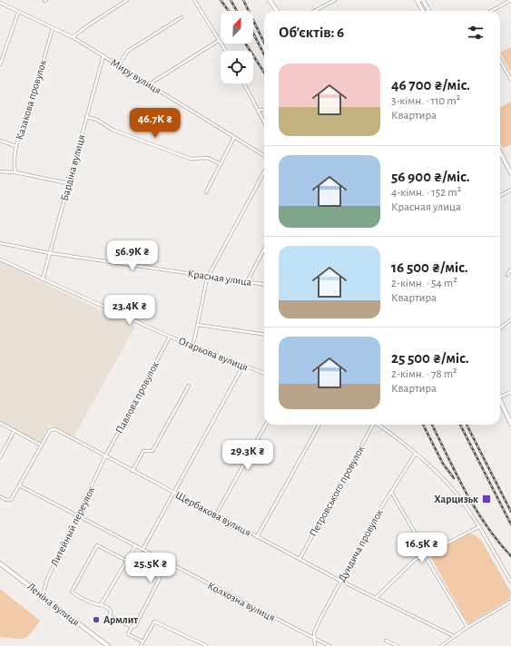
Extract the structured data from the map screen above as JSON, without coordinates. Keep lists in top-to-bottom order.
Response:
{
  "streets": {
    "main road": ["Леніна вулиця"],
    "street": [
      "Миру вулиця",
      "Казакова провулок",
      "Бардіна вулиця",
      "Красная улица",
      "Огарьова вулиця",
      "Павлова провулок",
      "Петровського провулок",
      "Щербакова вулиця",
      "Литейный переулок",
      "Дундича провулок",
      "Колхозна вулиця"
    ]
  },
  "crossings": [
    ["Миру вулиця", "Казакова провулок"],
    ["Миру вулиця", "Бардіна вулиця"],
    ["Бардіна вулиця", "Красная улица"],
    ["Бардіна вулиця", "Огарьова вулиця"],
    ["Огарьова вулиця", "Павлова провулок"],
    ["Павлова провулок", "Щербакова вулиця"],
    ["Павлова провулок", "Литейный переулок"],
    ["Петровського провулок", "Щербакова вулиця"],
    ["Щербакова вулиця", "Литейный переулок"],
    ["Щербакова вулиця", "Дундича провулок"],
    ["Щербакова вулиця", "Колхозна вулиця"],
    ["Литейный переулок", "Колхозна вулиця"],
    ["Литейный переулок", "Леніна вулиця"],
    ["Дундича провулок", "Колхозна вулиця"]
  ],
  "places": {
    "transit": ["Харцизьк"],
    "other": ["Армлит"]
  },
  "north": "top right",
  "page": {
    "heading": "Об’єктів: 6",
    "list": [
      {
        "name": "46 700 ₴/міс.",
        "note": "3-кімн. · 110 m² · Квартира"
      },
      {
        "name": "56 900 ₴/міс.",
        "note": "4-кімн. · 152 m² · Красная улица"
      },
      {
        "name": "16 500 ₴/міс.",
        "note": "2-кімн. · 54 m² · Квартира"
      },
      {
        "name": "25 500 ₴/міс.",
        "note": "2-кімн. · 78 m² · Квартира"
      }
    ],
    "price": [
      "46.7K ₴",
      "56.9K ₴",
      "23.4K ₴",
      "29.3K ₴",
      "16.5K ₴",
      "25.5K ₴"
    ]
  }
}
